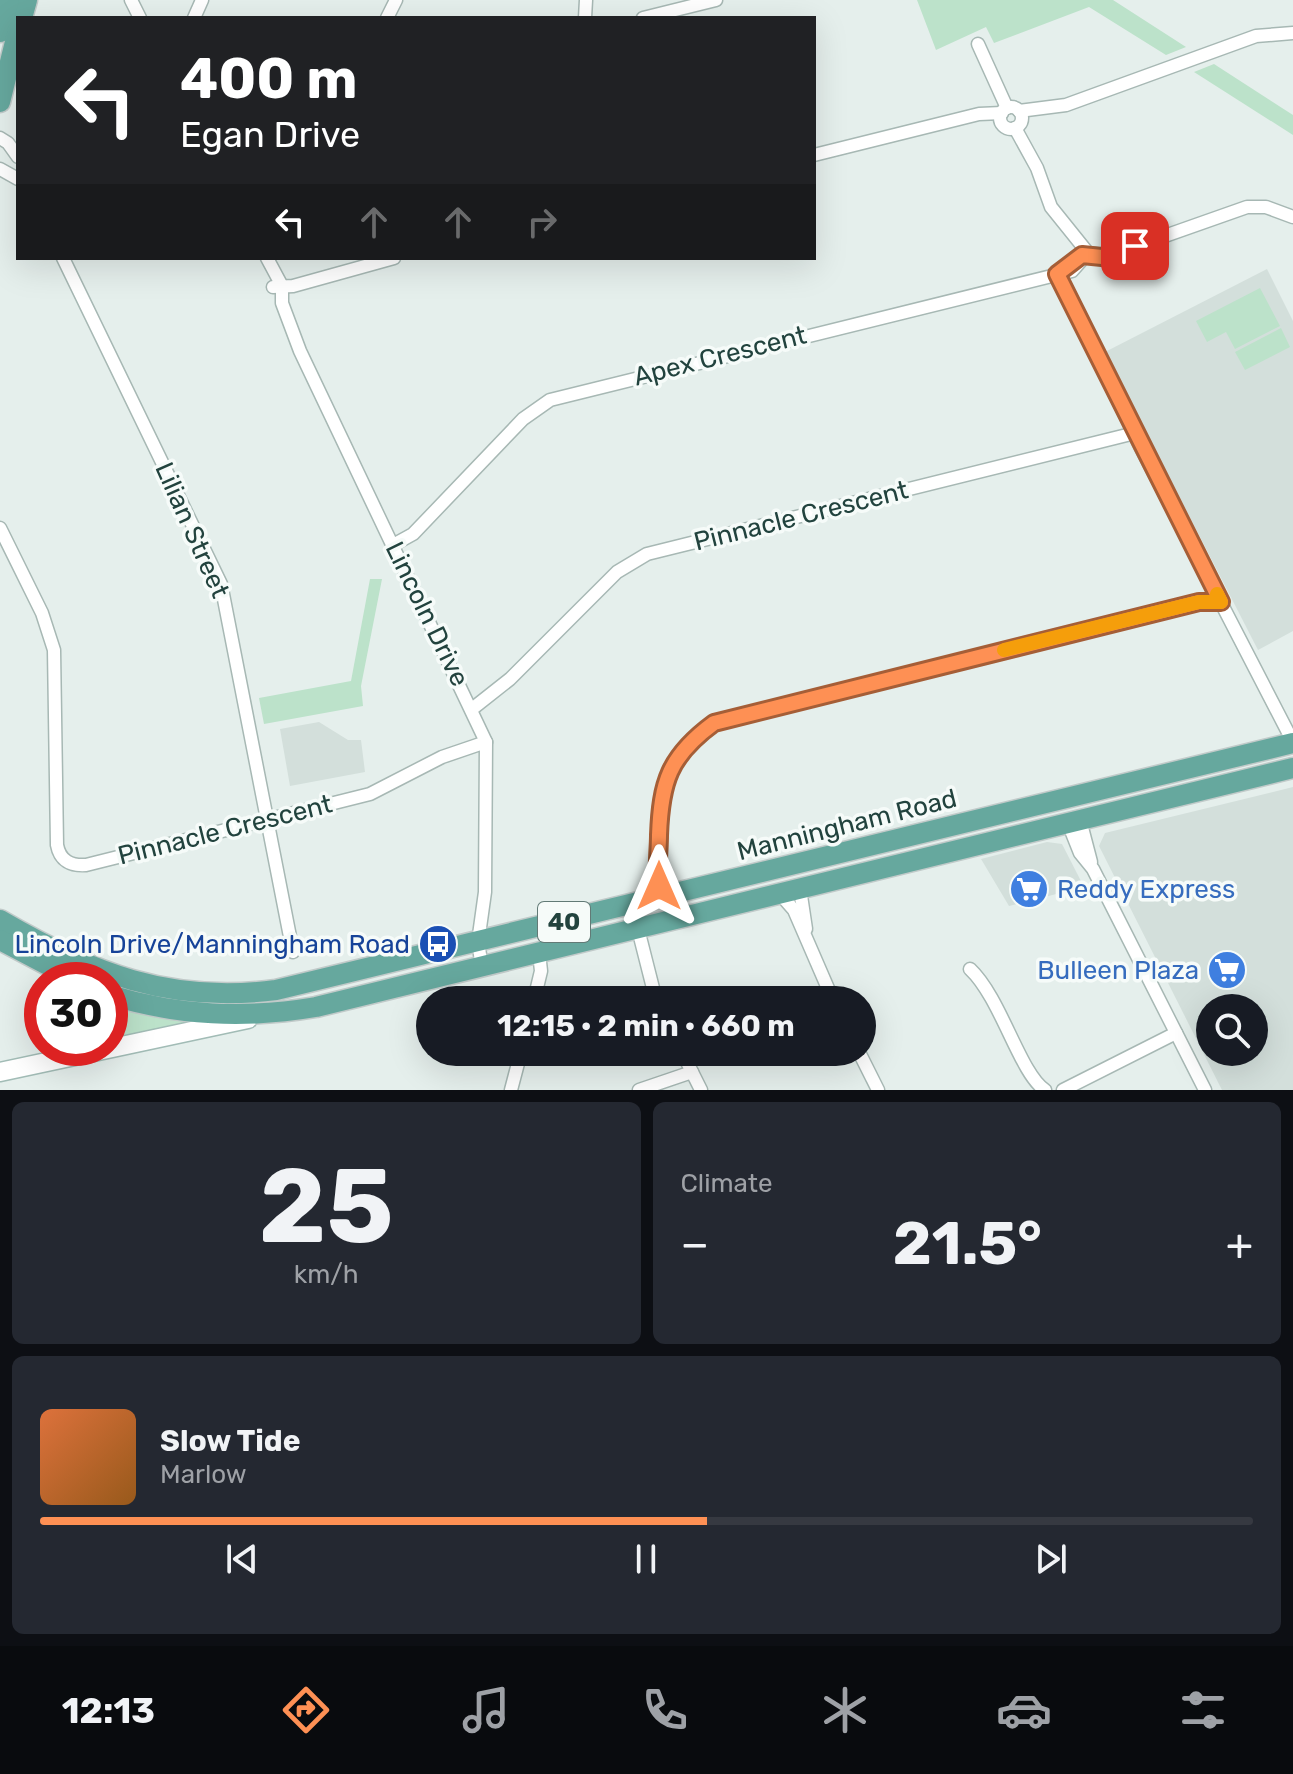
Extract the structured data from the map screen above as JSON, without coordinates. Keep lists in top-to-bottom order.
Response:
{
  "streets": {
    "main road": ["Manningham Road", "40"],
    "street": [
      "Apex Crescent",
      "Pinnacle Crescent",
      "Lilian Street",
      "Lincoln Drive"
    ]
  },
  "crossings": [
    ["Apex Crescent", "Lincoln Drive"],
    ["Pinnacle Crescent", "Lilian Street"],
    ["Pinnacle Crescent", "Lincoln Drive"],
    ["Lincoln Drive", "Manningham Road"]
  ],
  "places": {
    "supermarket": ["Reddy Express", "Bulleen Plaza"],
    "bus stop": ["Lincoln Drive/Manningham Road"]
  },
  "page": {
    "turn": ["400 m", "Egan Drive"],
    "limit": "30",
    "trip": "12:15 · 2 min · 660 m",
    "tile": [
      ["25", "km/h"],
      "Climate"
    ],
    "heat": ["−", "21.5°", "+"],
    "song": ["Slow Tide", "Marlow"],
    "tabs": "12:13"
  }
}
